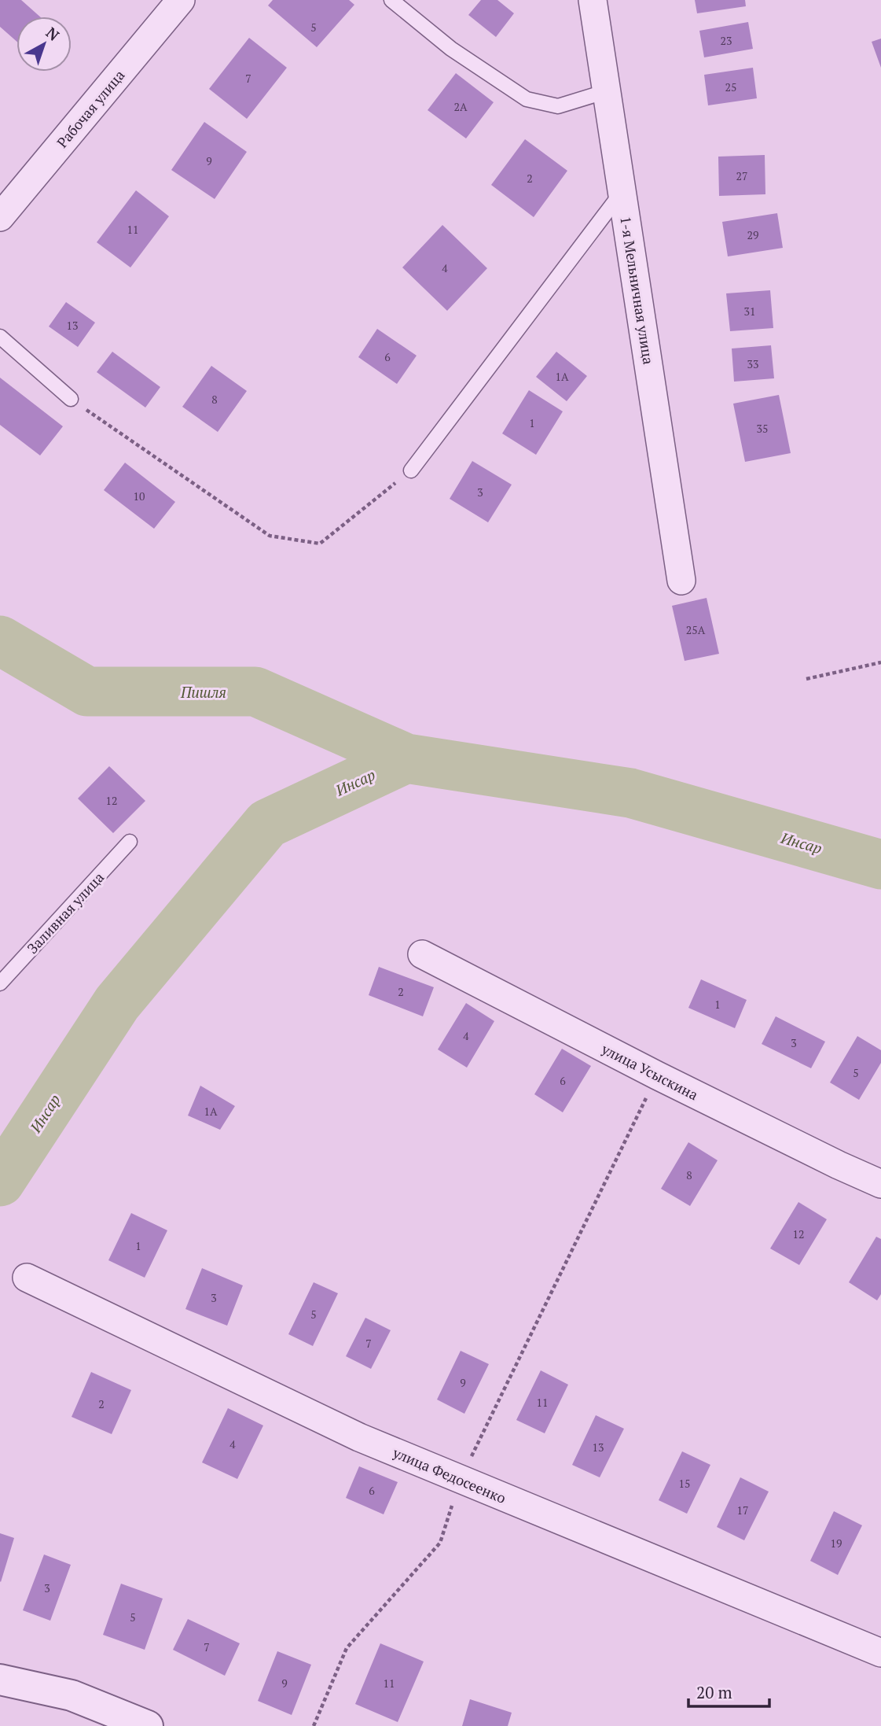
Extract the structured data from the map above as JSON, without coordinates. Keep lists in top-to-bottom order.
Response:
{
  "streets": {
    "street": [
      "Рабочая улица",
      "1-я Мельничная улица",
      "улица Усыскина",
      "улица Федосеенко"
    ],
    "lane": ["Заливная улица"]
  },
  "water": ["Пишля", "Инсар"],
  "house_numbers": [
    "5",
    "23",
    "7",
    "25",
    "2А",
    "9",
    "27",
    "2",
    "11",
    "29",
    "4",
    "31",
    "13",
    "6",
    "33",
    "1А",
    "8",
    "1",
    "35",
    "3",
    "10",
    "25А",
    "12",
    "2",
    "1",
    "4",
    "3",
    "5",
    "6",
    "1А",
    "8",
    "12",
    "1",
    "3",
    "5",
    "7",
    "9",
    "11",
    "2",
    "4",
    "13",
    "15",
    "6",
    "17",
    "19",
    "3",
    "5",
    "7",
    "9",
    "11"
  ],
  "scale_bar": "20 m",
  "north": "top right"
}
